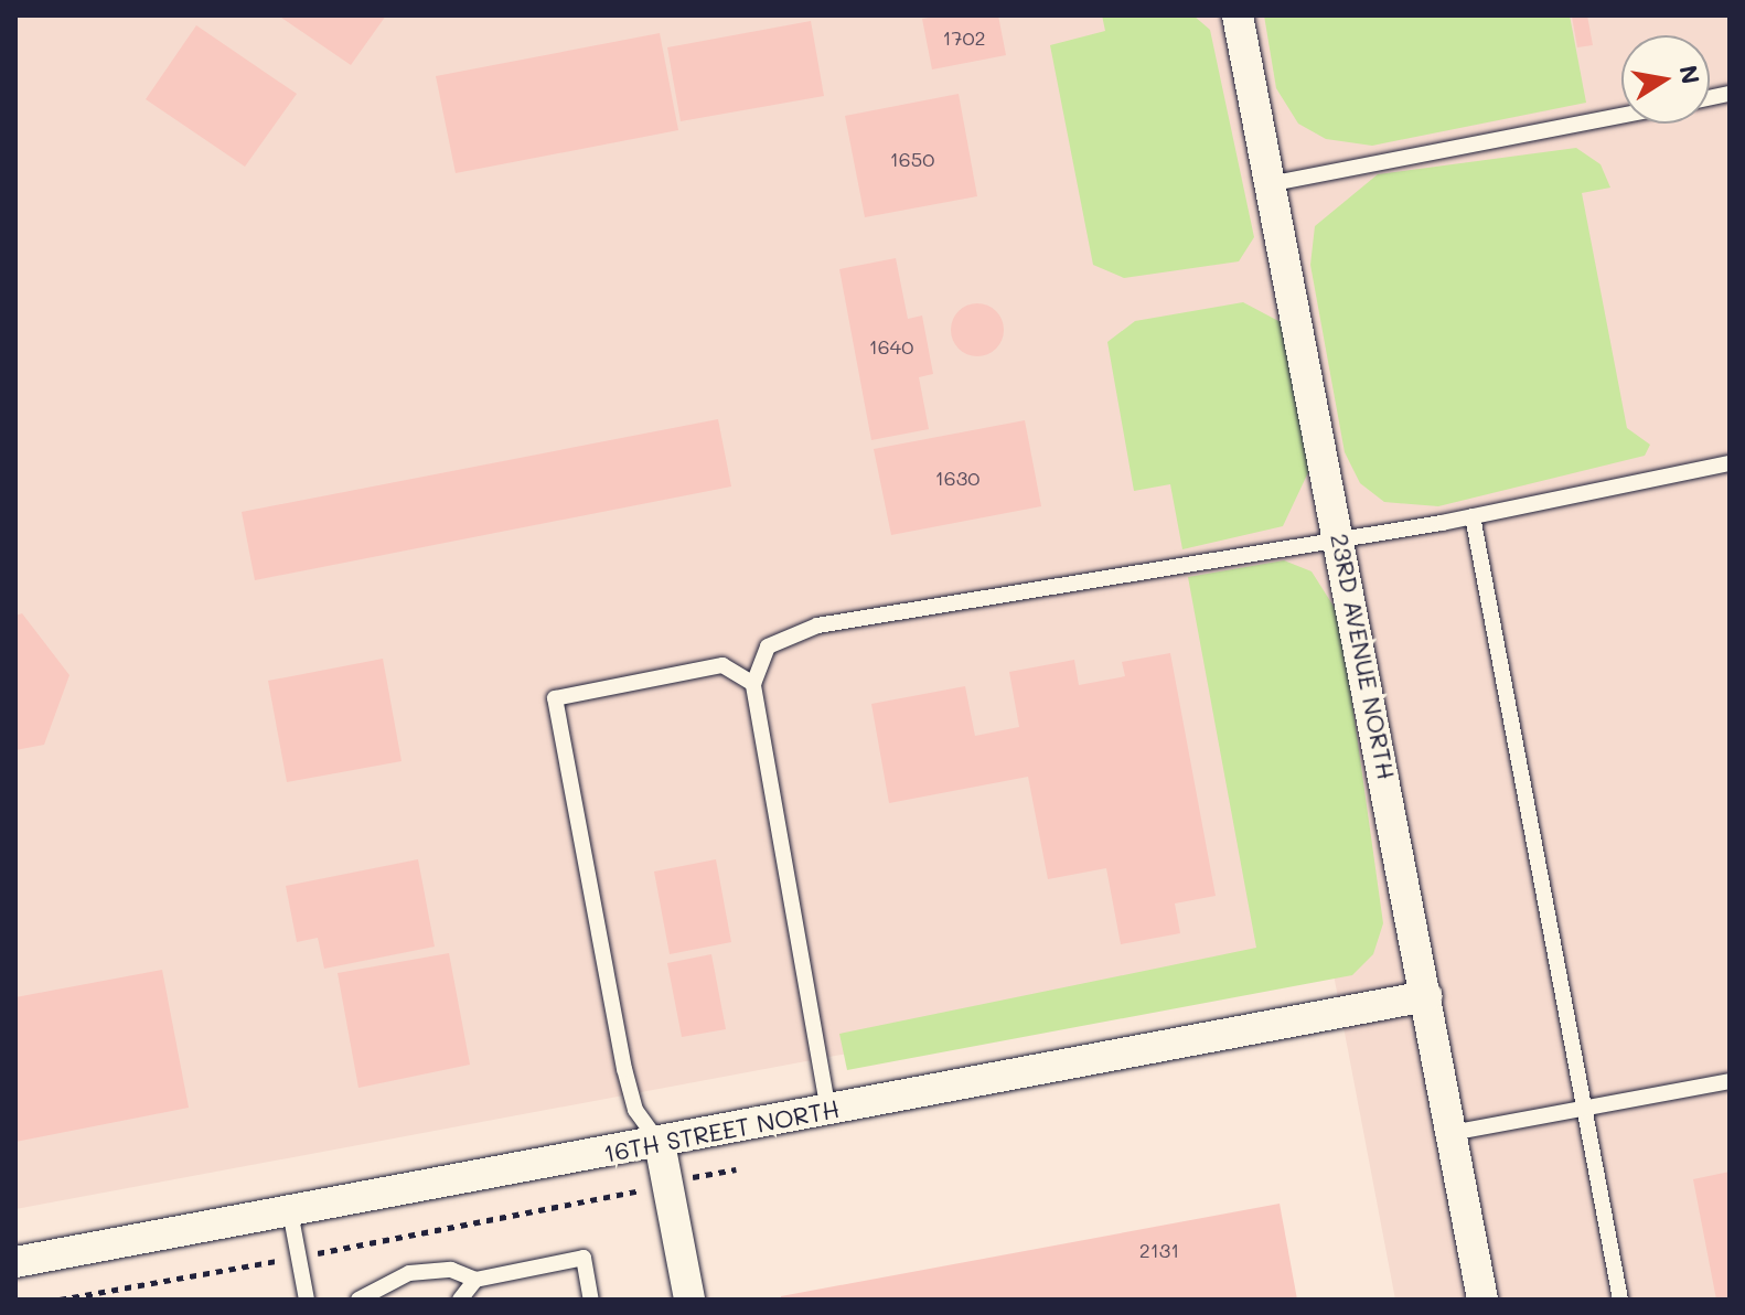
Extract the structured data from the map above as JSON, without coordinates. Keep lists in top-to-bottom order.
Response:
{
  "streets": {
    "street": ["23RD AVENUE NORTH", "16TH STREET NORTH"]
  },
  "crossings": [
    ["23RD AVENUE NORTH", "16TH STREET NORTH"]
  ],
  "house_numbers": [
    "1702",
    "1650",
    "1640",
    "1630",
    "2131"
  ],
  "north": "right"
}
